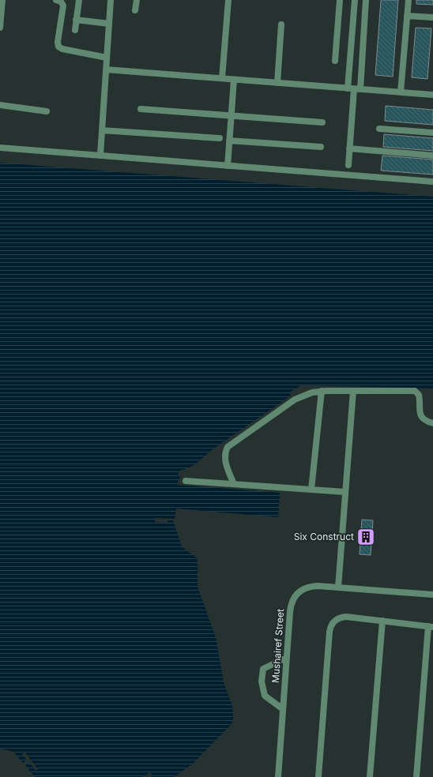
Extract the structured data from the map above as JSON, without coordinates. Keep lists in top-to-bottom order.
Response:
{
  "streets": {
    "street": ["Mushairef Street"]
  },
  "places": {
    "building": ["Six Construct"]
  }
}
